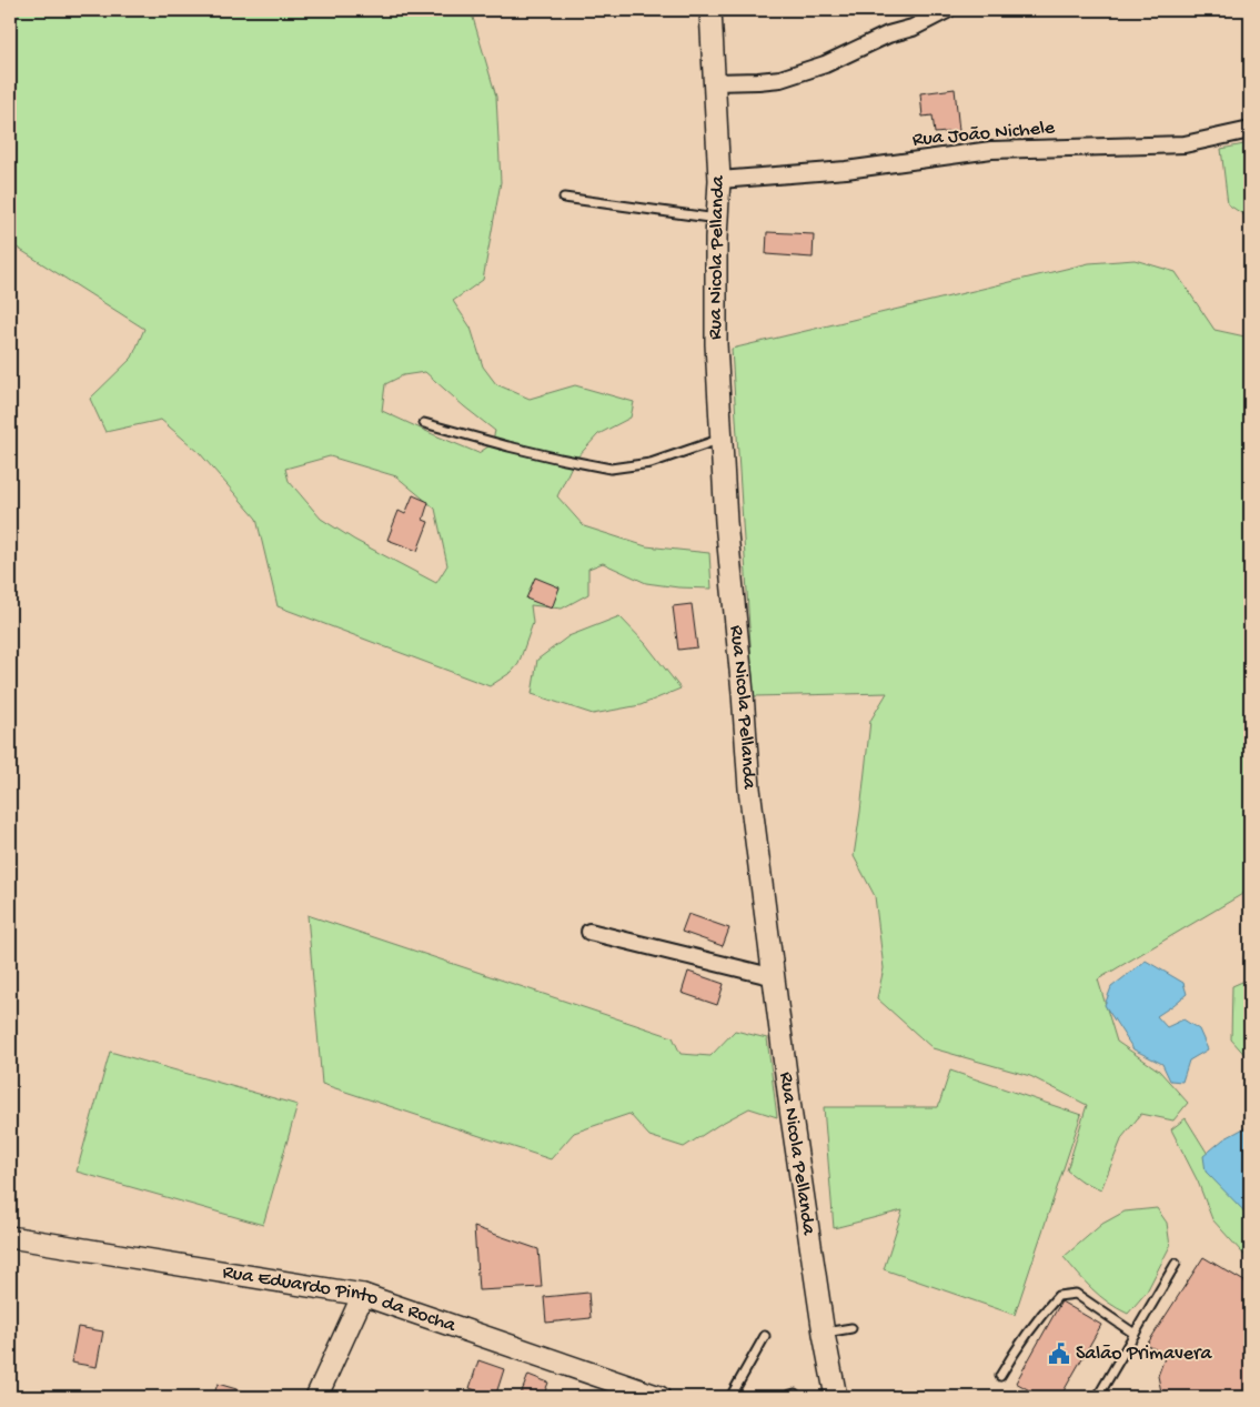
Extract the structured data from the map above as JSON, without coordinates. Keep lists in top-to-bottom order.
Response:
{
  "streets": {
    "main road": ["Rua Nicola Pellanda", "Rua Eduardo Pinto da Rocha"],
    "street": ["Rua João Nichele"]
  },
  "crossings": [
    ["Rua João Nichele", "Rua Nicola Pellanda"]
  ],
  "places": {
    "public building": ["Salão Primavera"]
  }
}
